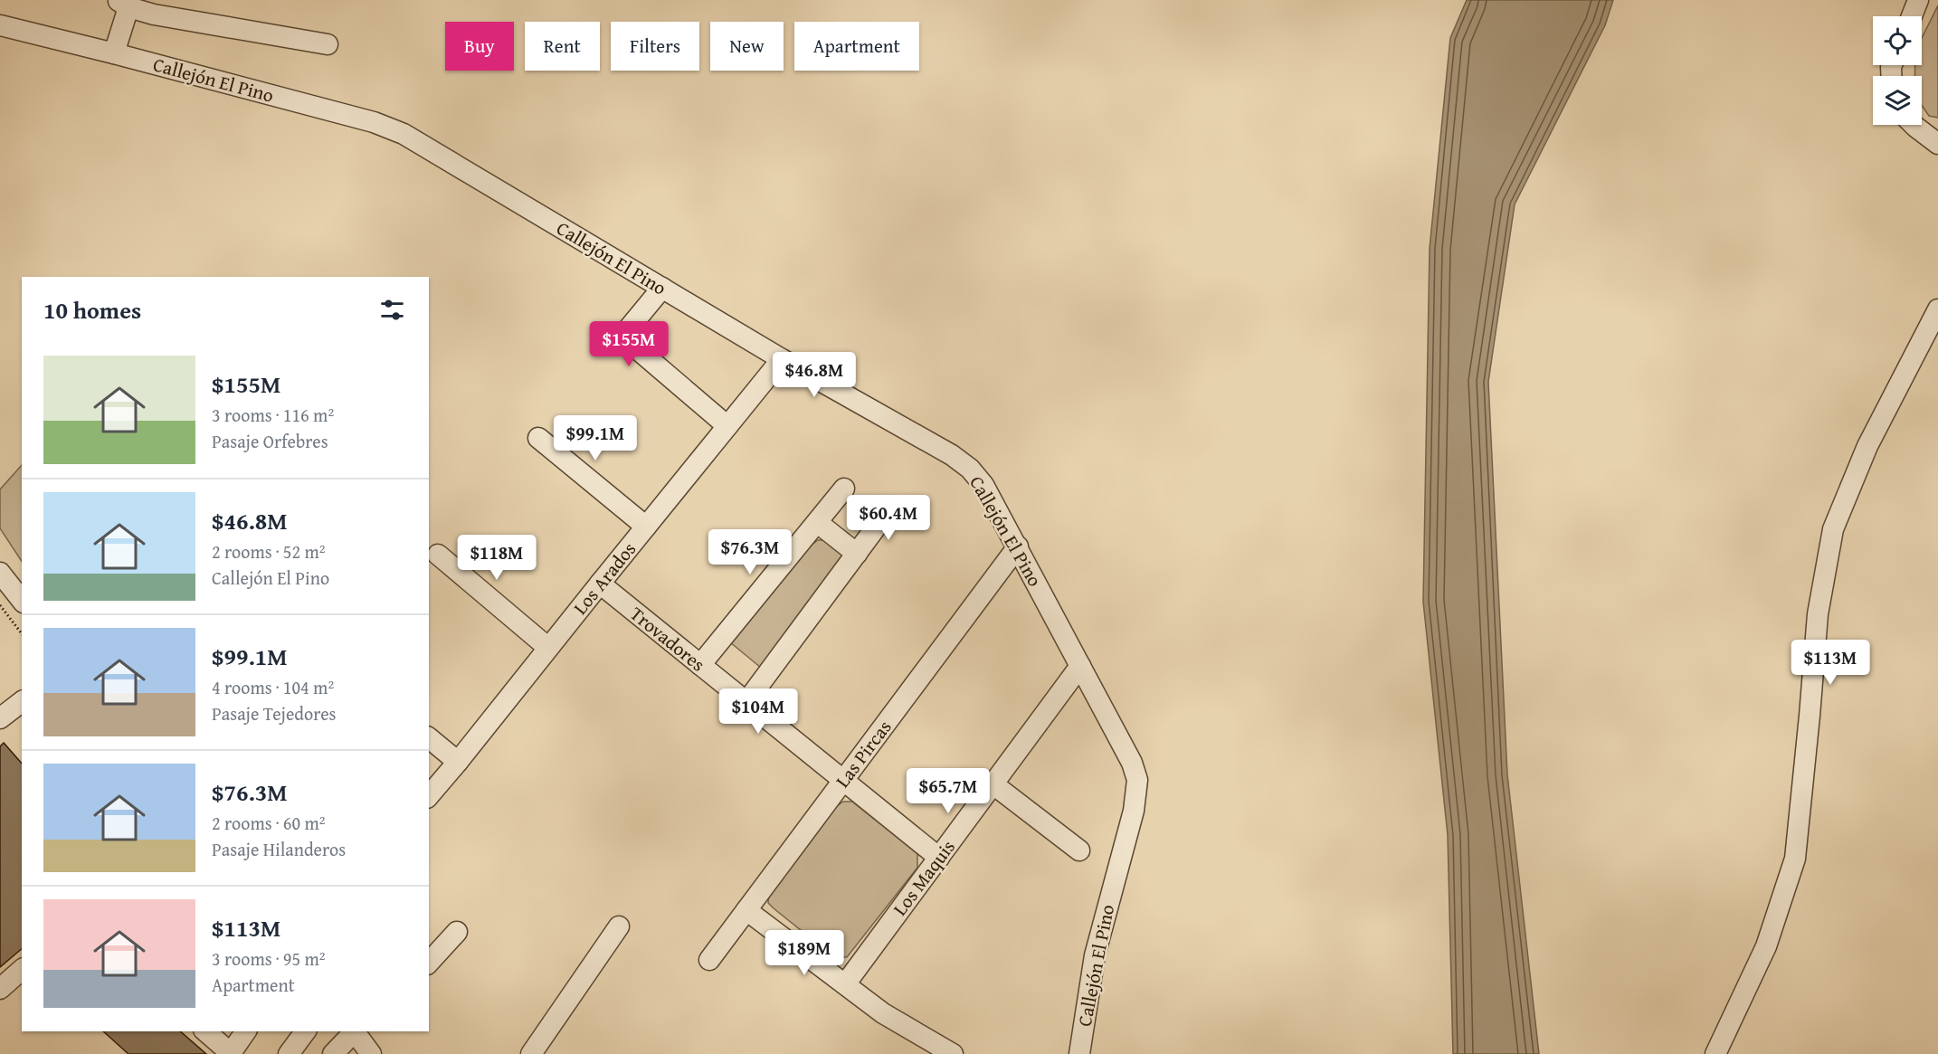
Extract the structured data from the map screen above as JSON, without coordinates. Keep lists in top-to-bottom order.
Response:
{
  "streets": {
    "street": [
      "Callejón El Pino",
      "Los Arados",
      "Trovadores",
      "Las Pircas",
      "Los Maquis"
    ]
  },
  "crossings": [
    ["Callejón El Pino", "Los Arados"],
    ["Callejón El Pino", "Las Pircas"],
    ["Callejón El Pino", "Los Maquis"],
    ["Los Arados", "Trovadores"],
    ["Trovadores", "Las Pircas"],
    ["Trovadores", "Los Maquis"]
  ],
  "page": {
    "chip": [
      "Buy",
      "Rent",
      "Filters",
      "New",
      "Apartment"
    ],
    "heading": "10 homes",
    "price": [
      "$155M",
      "$46.8M",
      "$99.1M",
      "$60.4M",
      "$76.3M",
      "$118M",
      "$113M",
      "$104M",
      "$65.7M",
      "$189M"
    ],
    "list": [
      {
        "name": "$155M",
        "note": "3 rooms · 116 m² · Pasaje Orfebres"
      },
      {
        "name": "$46.8M",
        "note": "2 rooms · 52 m² · Callejón El Pino"
      },
      {
        "name": "$99.1M",
        "note": "4 rooms · 104 m² · Pasaje Tejedores"
      },
      {
        "name": "$76.3M",
        "note": "2 rooms · 60 m² · Pasaje Hilanderos"
      },
      {
        "name": "$113M",
        "note": "3 rooms · 95 m² · Apartment"
      }
    ]
  }
}
